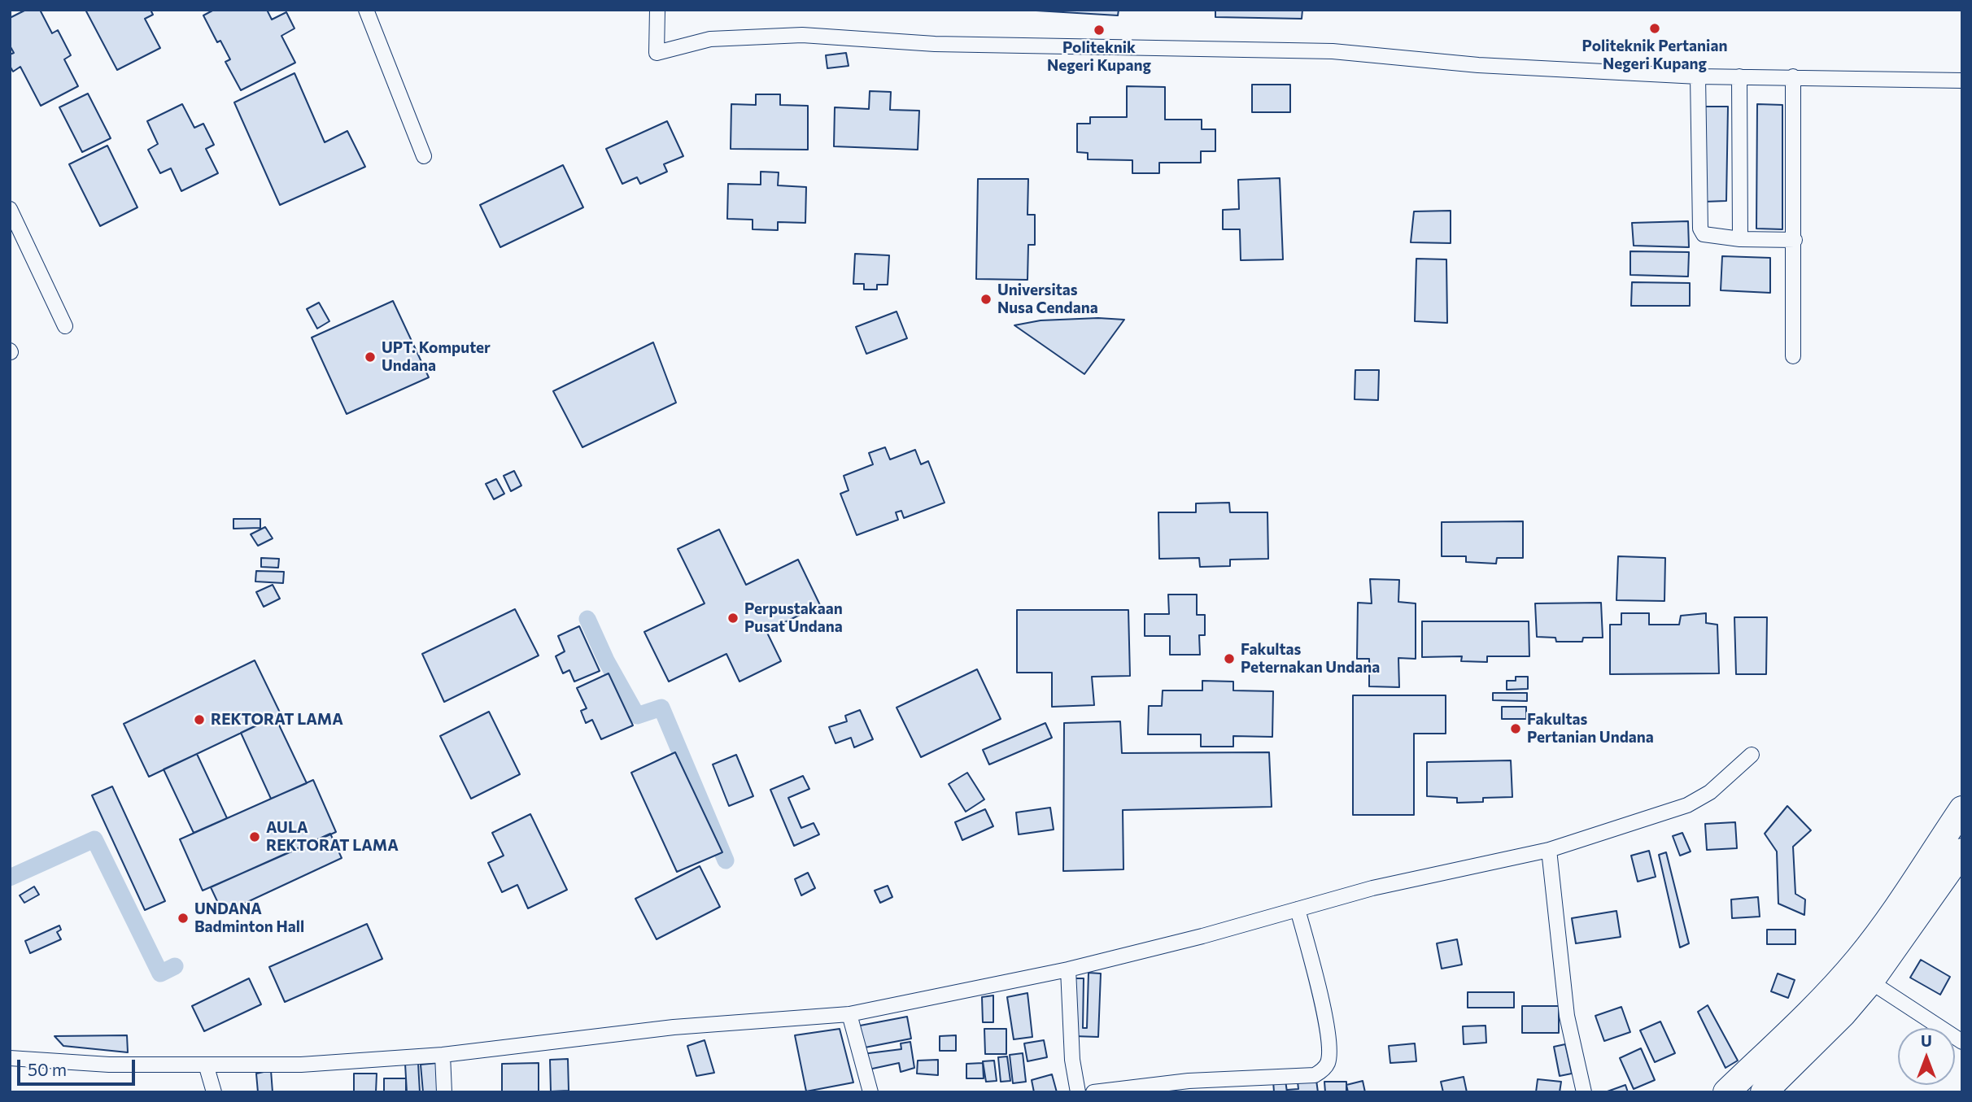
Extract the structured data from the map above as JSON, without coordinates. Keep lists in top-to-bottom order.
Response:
{
  "places": [
    "Politeknik Pertanian Negeri Kupang",
    "Politeknik Negeri Kupang",
    "Universitas Nusa Cendana",
    "UPT. Komputer Undana",
    "Perpustakaan Pusat Undana",
    "Fakultas Peternakan Undana",
    "REKTORAT LAMA",
    "Fakultas Pertanian Undana",
    "AULA REKTORAT LAMA",
    "UNDANA Badminton Hall"
  ],
  "scale_bar": "50 m",
  "north": "top"
}
